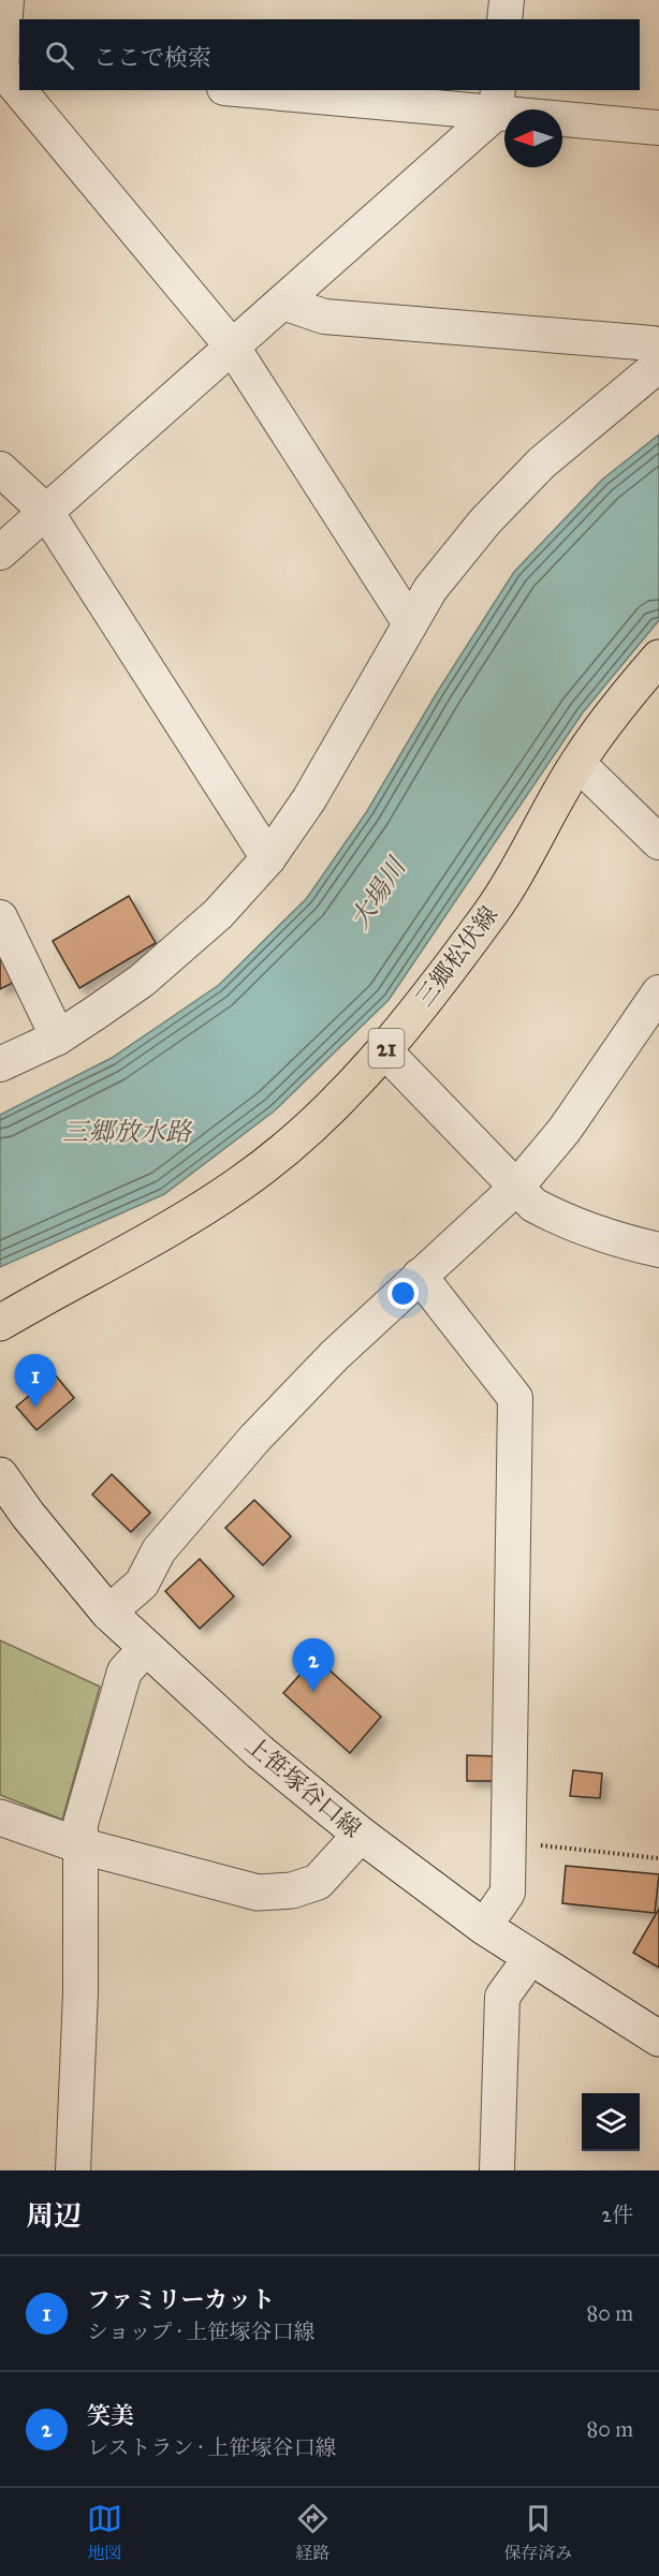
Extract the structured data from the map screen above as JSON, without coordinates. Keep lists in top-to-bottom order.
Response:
{
  "streets": {
    "main road": ["三郷松伏線", "21", "上笹塚谷口線"]
  },
  "water": ["大場川", "三郷放水路"],
  "north": "left",
  "page": {
    "search": "ここで検索",
    "pins": ["1", "2"],
    "heading": ["周辺", "2件"],
    "list": [
      {
        "mark": "1",
        "name": "ファミリーカット",
        "note": "ショップ · 上笹塚谷口線",
        "value": "80 m"
      },
      {
        "mark": "2",
        "name": "笑美",
        "note": "レストラン · 上笹塚谷口線",
        "value": "80 m"
      }
    ],
    "nav": ["地図", "経路", "保存済み"]
  }
}
